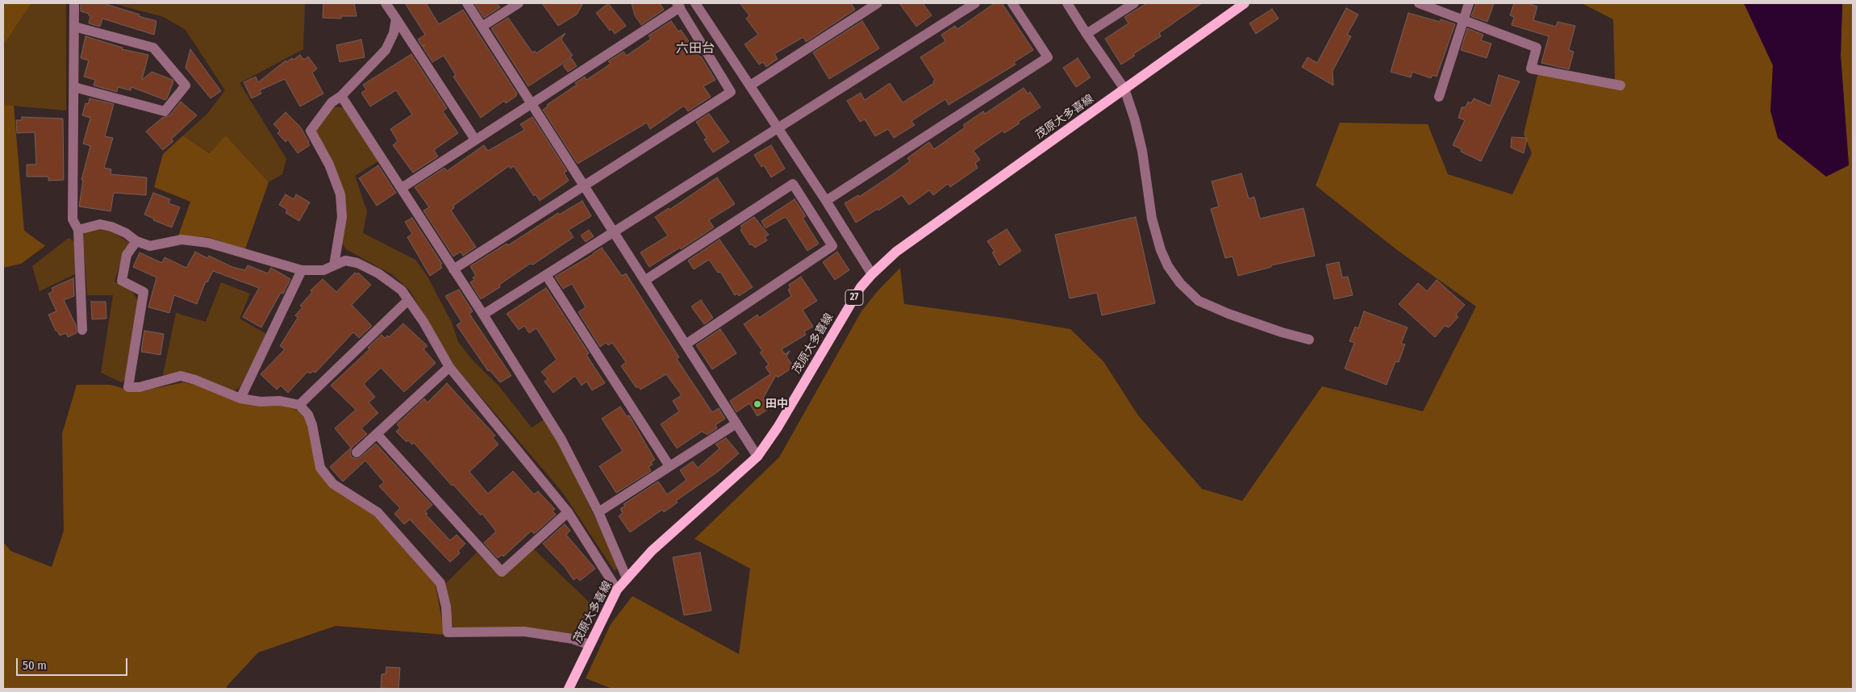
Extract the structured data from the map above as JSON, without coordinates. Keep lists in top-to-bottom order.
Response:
{
  "streets": {
    "main road": ["茂原大多喜線", "27"]
  },
  "districts": ["六田台"],
  "places": ["田中"],
  "scale_bar": "50 m"
}
